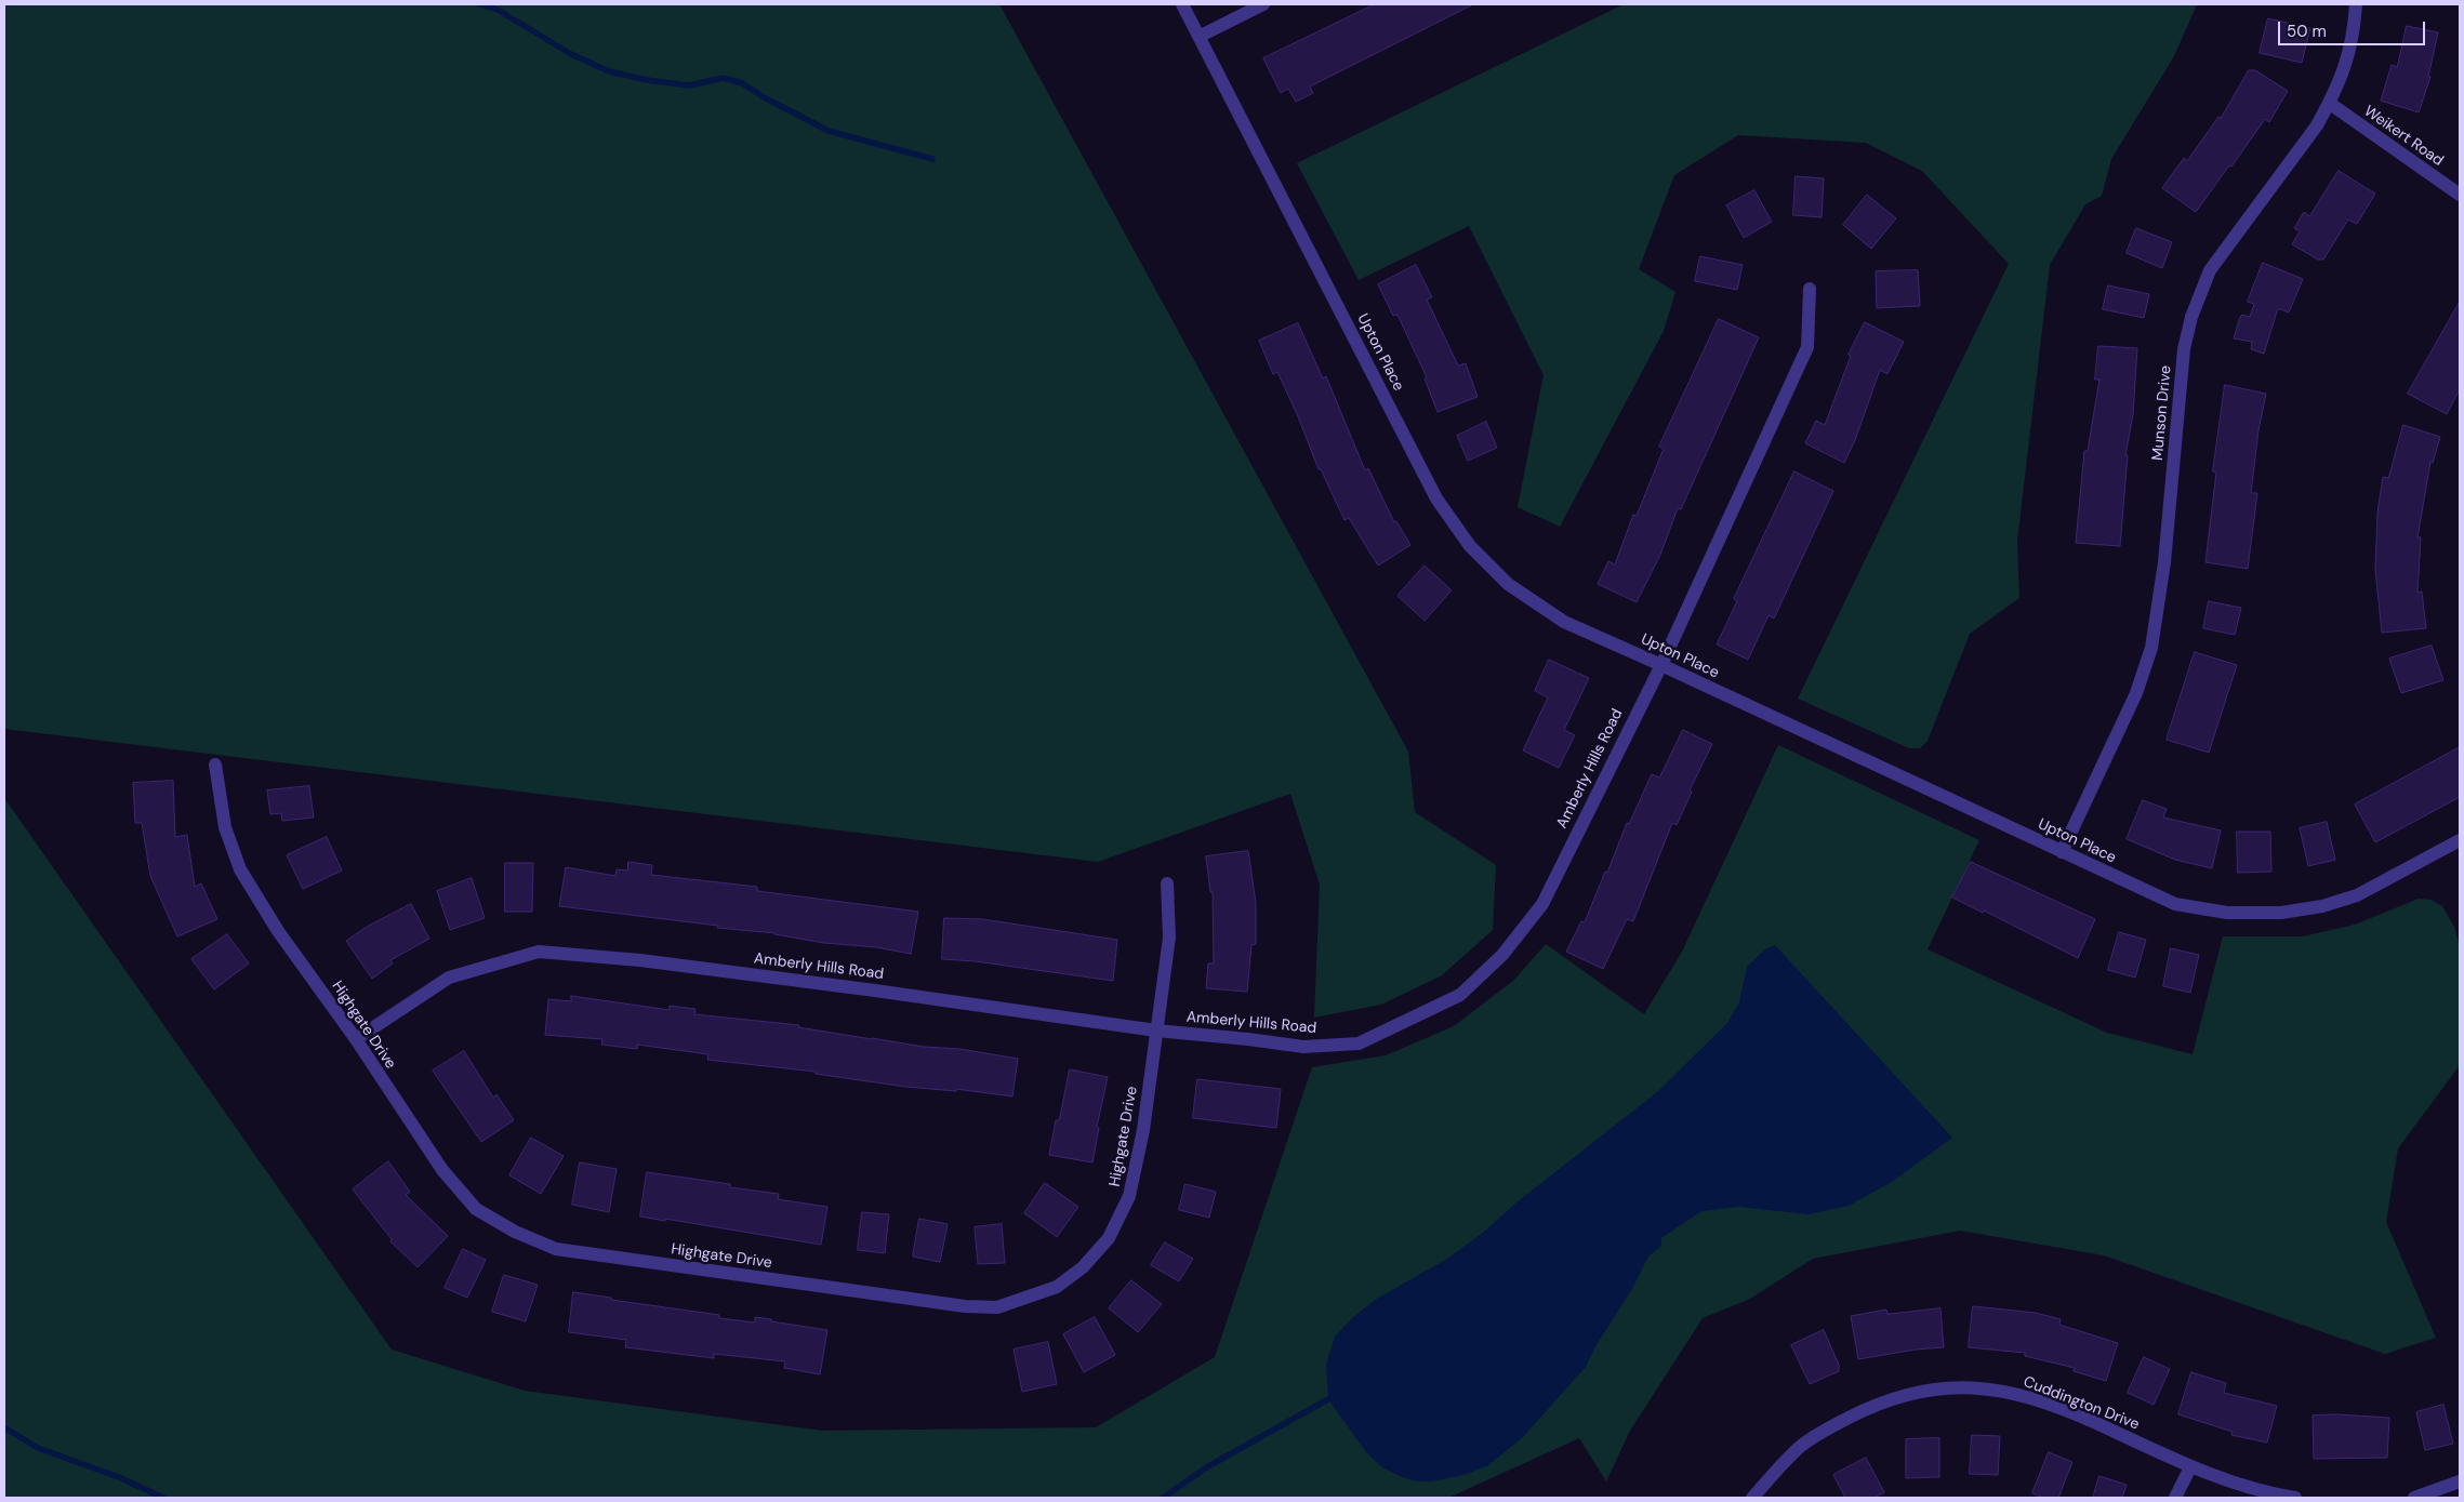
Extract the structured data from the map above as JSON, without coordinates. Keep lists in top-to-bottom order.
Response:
{
  "streets": {
    "street": [
      "Weikert Road",
      "Upton Place",
      "Munson Drive",
      "Amberly Hills Road",
      "Highgate Drive",
      "Cuddington Drive"
    ]
  },
  "crossings": [
    ["Weikert Road", "Munson Drive"],
    ["Upton Place", "Munson Drive"],
    ["Upton Place", "Amberly Hills Road"],
    ["Amberly Hills Road", "Highgate Drive"]
  ],
  "scale_bar": "50 m"
}
